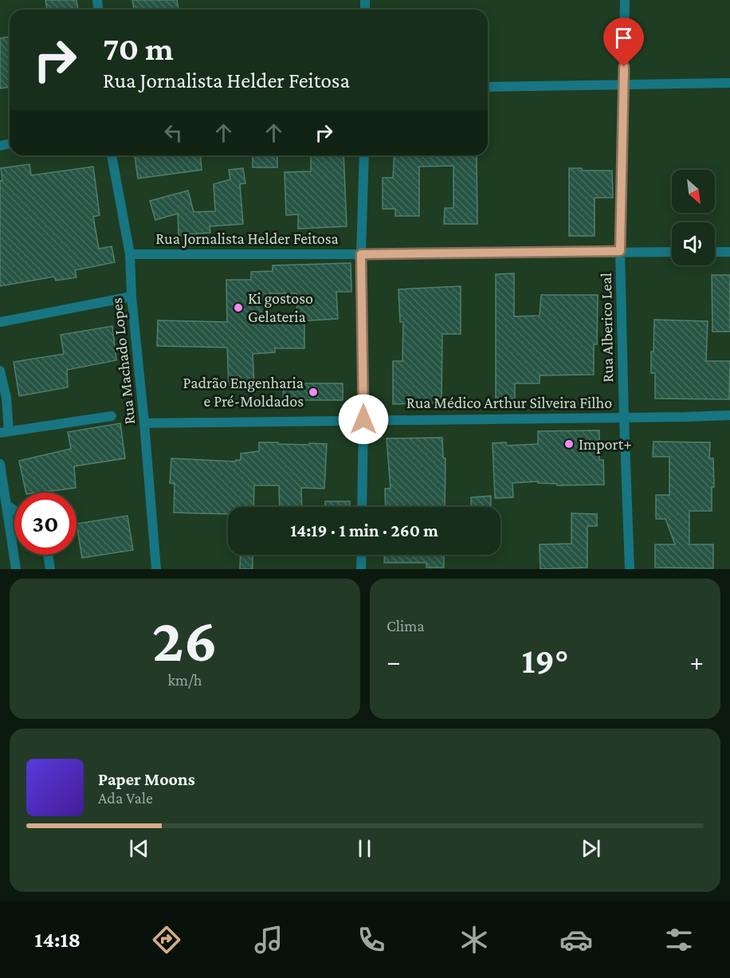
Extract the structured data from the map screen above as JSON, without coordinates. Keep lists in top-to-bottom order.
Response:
{
  "streets": {
    "street": [
      "Rua Jornalista Helder Feitosa",
      "Rua Alberico Leal",
      "Rua Machado Lopes",
      "Rua Médico Arthur Silveira Filho"
    ]
  },
  "crossings": [
    ["Rua Jornalista Helder Feitosa", "Rua Alberico Leal"],
    ["Rua Jornalista Helder Feitosa", "Rua Machado Lopes"],
    ["Rua Alberico Leal", "Rua Médico Arthur Silveira Filho"],
    ["Rua Machado Lopes", "Rua Médico Arthur Silveira Filho"]
  ],
  "places": ["Ki gostoso Gelateria", "Padrão Engenharia e Pré-Moldados", "Import+"],
  "north": "bottom right",
  "page": {
    "turn": ["70 m", "Rua Jornalista Helder Feitosa"],
    "limit": "30",
    "trip": "14:19 · 1 min · 260 m",
    "tile": [
      ["26", "km/h"],
      "Clima"
    ],
    "heat": ["−", "19°", "+"],
    "song": ["Paper Moons", "Ada Vale"],
    "tabs": "14:18"
  }
}
